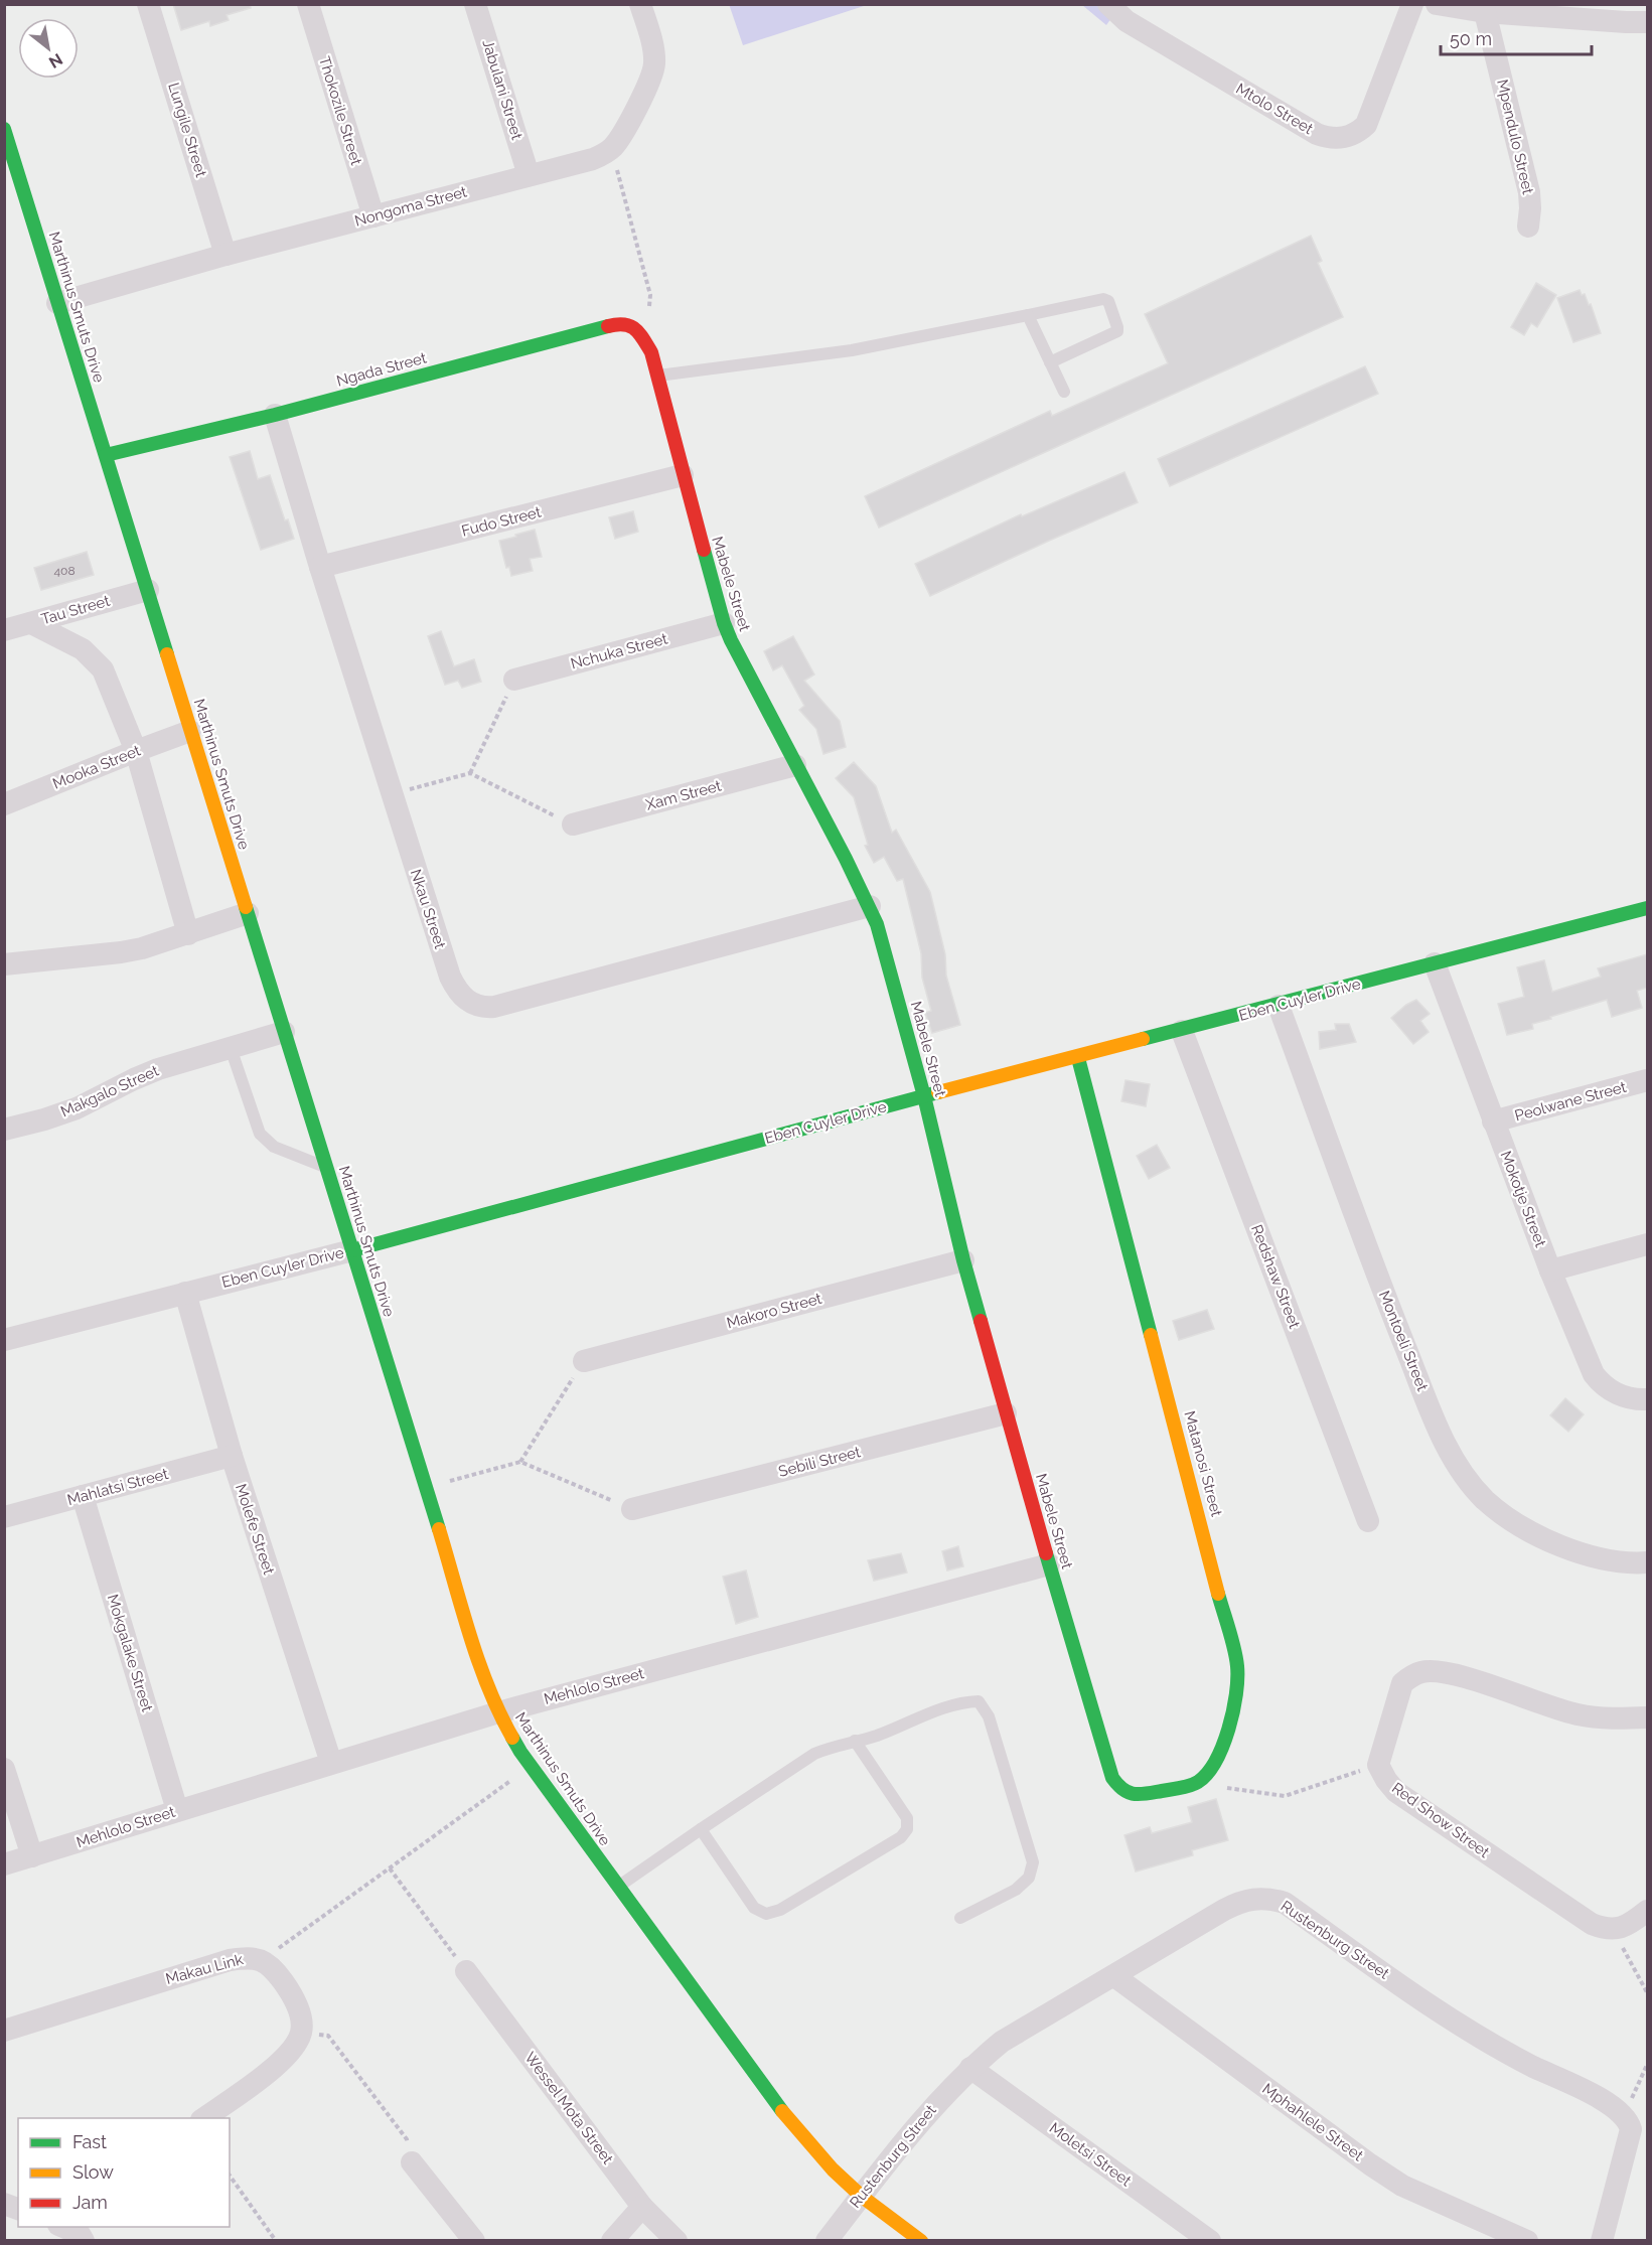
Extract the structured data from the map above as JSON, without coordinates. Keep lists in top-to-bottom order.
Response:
{
  "streets": {
    "street": [
      "Jabulani Street",
      "Mtolo Street",
      "Thokozile Street",
      "Lungile Street",
      "Mpendulo Street",
      "Nongoma Street",
      "Marthinus Smuts Drive",
      "Ngada Street",
      "Fudo Street",
      "Mabele Street",
      "Tau Street",
      "Nchuka Street",
      "Mooka Street",
      "Xam Street",
      "Nkau Street",
      "Eben Cuyler Drive",
      "Makgalo Street",
      "Peolwane Street",
      "Mokotje Street",
      "Redshaw Street",
      "Makoro Street",
      "Montoeli Street",
      "Sebili Street",
      "Matanosi Street",
      "Mahlatsi Street",
      "Molefe Street",
      "Mokgalake Street",
      "Mehlolo Street",
      "Red Show Street",
      "Rustenburg Street",
      "Makau Link",
      "Wessel Mota Street",
      "Mphahlele Street",
      "Moletsi Street"
    ]
  },
  "crossings": [
    ["Jabulani Street", "Nongoma Street"],
    ["Thokozile Street", "Nongoma Street"],
    ["Lungile Street", "Nongoma Street"],
    ["Nongoma Street", "Marthinus Smuts Drive"],
    ["Marthinus Smuts Drive", "Ngada Street"],
    ["Marthinus Smuts Drive", "Tau Street"],
    ["Marthinus Smuts Drive", "Mooka Street"],
    ["Marthinus Smuts Drive", "Eben Cuyler Drive"],
    ["Marthinus Smuts Drive", "Makgalo Street"],
    ["Marthinus Smuts Drive", "Mehlolo Street"],
    ["Marthinus Smuts Drive", "Rustenburg Street"],
    ["Ngada Street", "Mabele Street"],
    ["Ngada Street", "Nkau Street"],
    ["Fudo Street", "Mabele Street"],
    ["Fudo Street", "Nkau Street"],
    ["Mabele Street", "Nchuka Street"],
    ["Mabele Street", "Xam Street"],
    ["Mabele Street", "Nkau Street"],
    ["Mabele Street", "Eben Cuyler Drive"],
    ["Mabele Street", "Makoro Street"],
    ["Mabele Street", "Sebili Street"],
    ["Mabele Street", "Matanosi Street"],
    ["Mabele Street", "Mehlolo Street"],
    ["Eben Cuyler Drive", "Mokotje Street"],
    ["Eben Cuyler Drive", "Redshaw Street"],
    ["Eben Cuyler Drive", "Montoeli Street"],
    ["Eben Cuyler Drive", "Matanosi Street"],
    ["Eben Cuyler Drive", "Molefe Street"],
    ["Peolwane Street", "Mokotje Street"],
    ["Mahlatsi Street", "Molefe Street"],
    ["Mahlatsi Street", "Mokgalake Street"],
    ["Molefe Street", "Mehlolo Street"],
    ["Mokgalake Street", "Mehlolo Street"],
    ["Rustenburg Street", "Mphahlele Street"],
    ["Rustenburg Street", "Moletsi Street"]
  ],
  "house_numbers": ["408"],
  "legend": ["Fast", "Slow", "Jam"],
  "scale_bar": "50 m",
  "north": "bottom right"
}
